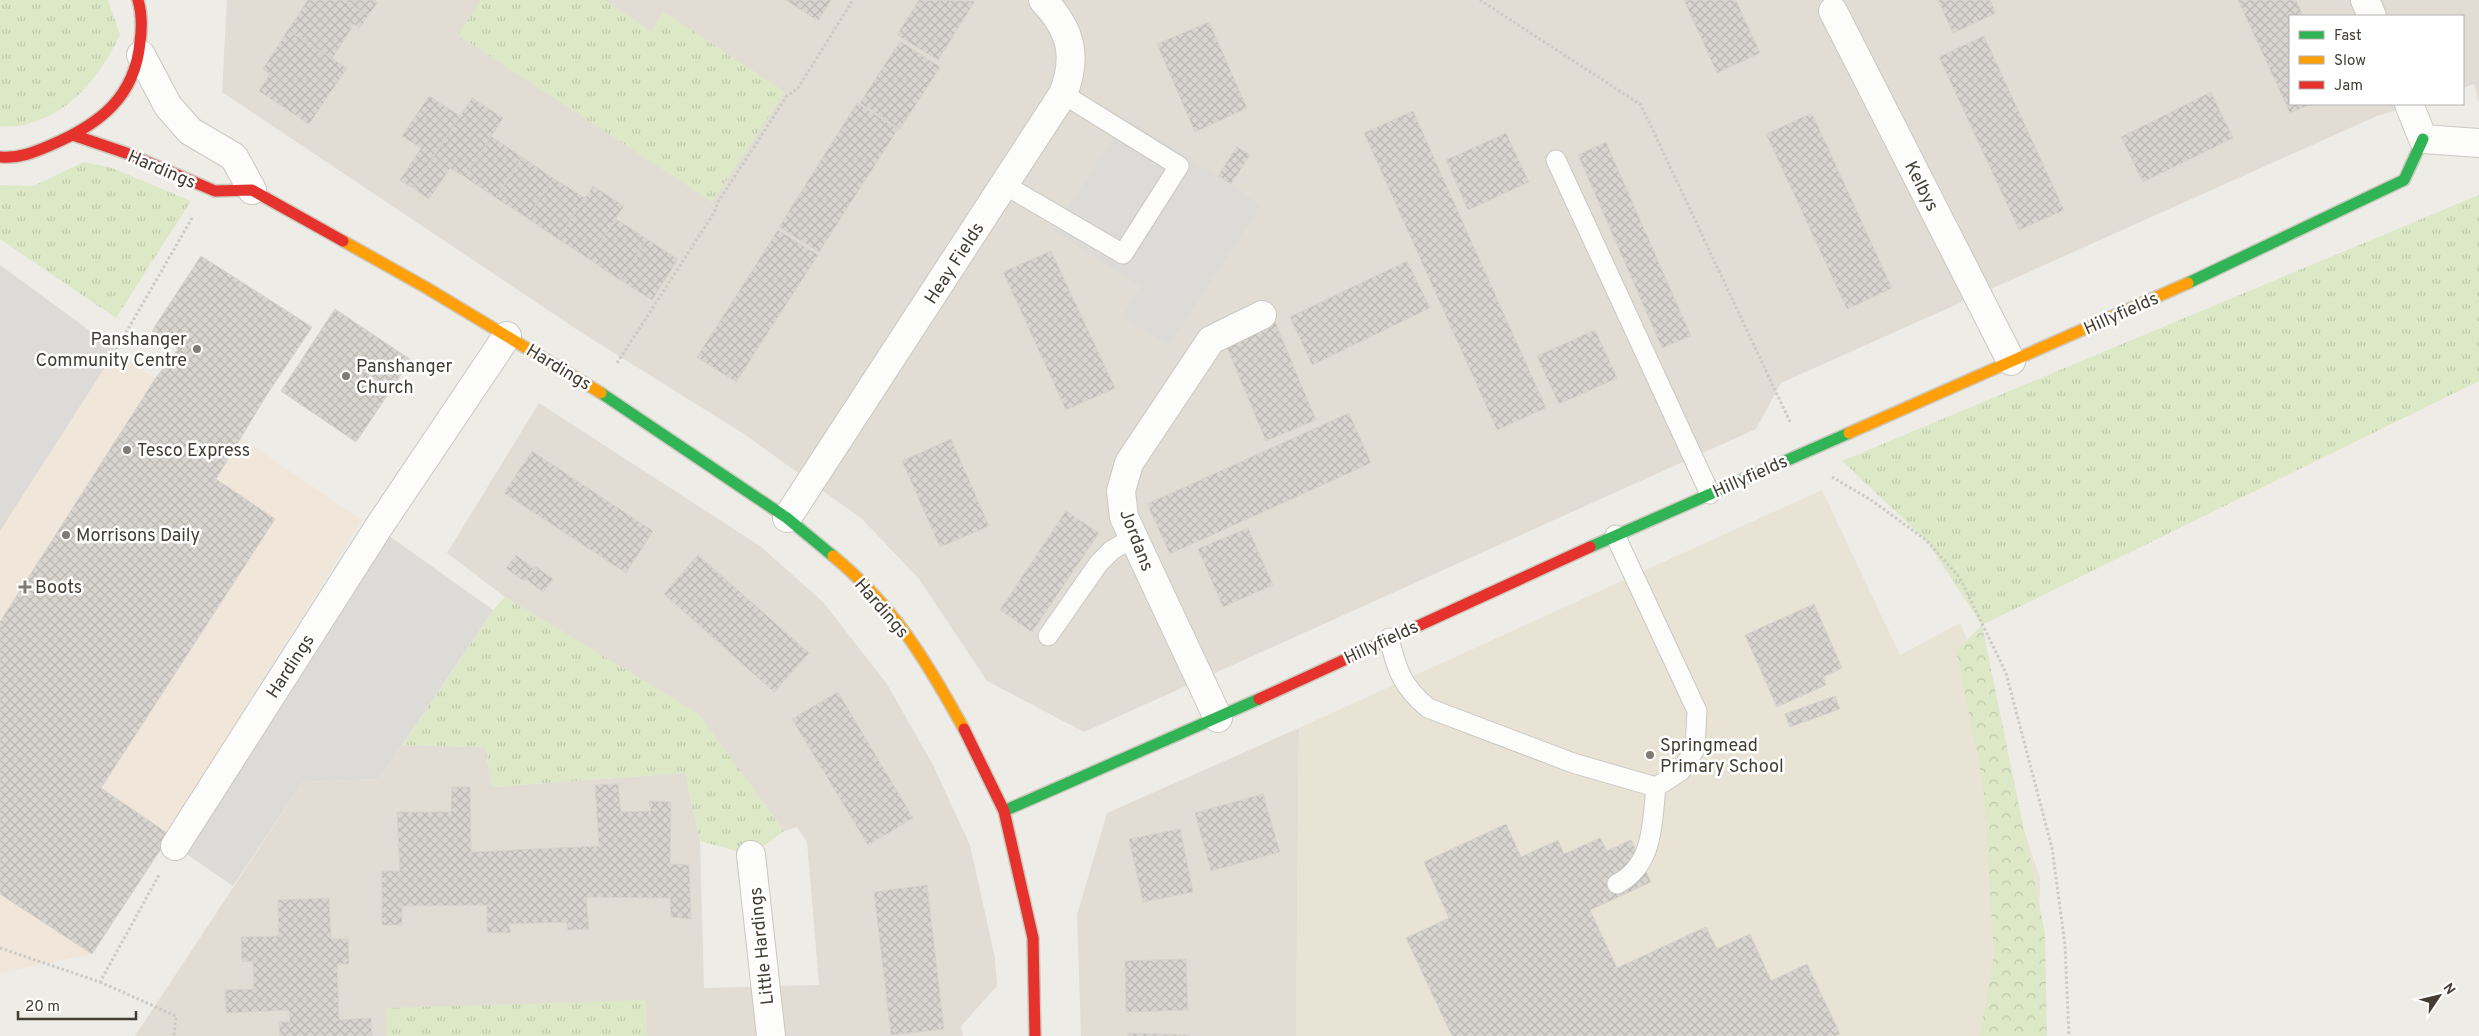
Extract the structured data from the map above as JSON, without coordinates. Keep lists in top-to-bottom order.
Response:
{
  "streets": {
    "street": [
      "Hardings",
      "Kelbys",
      "Heay Fields",
      "Hillyfields",
      "Jordans",
      "Little Hardings"
    ]
  },
  "crossings": [
    ["Hardings", "Heay Fields"],
    ["Hardings", "Hillyfields"],
    ["Kelbys", "Hillyfields"],
    ["Hillyfields", "Jordans"]
  ],
  "places": {
    "other": [
      "Panshanger Community Centre",
      "Panshanger Church",
      "Tesco Express",
      "Morrisons Daily",
      "Springmead Primary School"
    ],
    "health": ["Boots"]
  },
  "legend": ["Fast", "Slow", "Jam"],
  "scale_bar": "20 m",
  "north": "top right"
}
